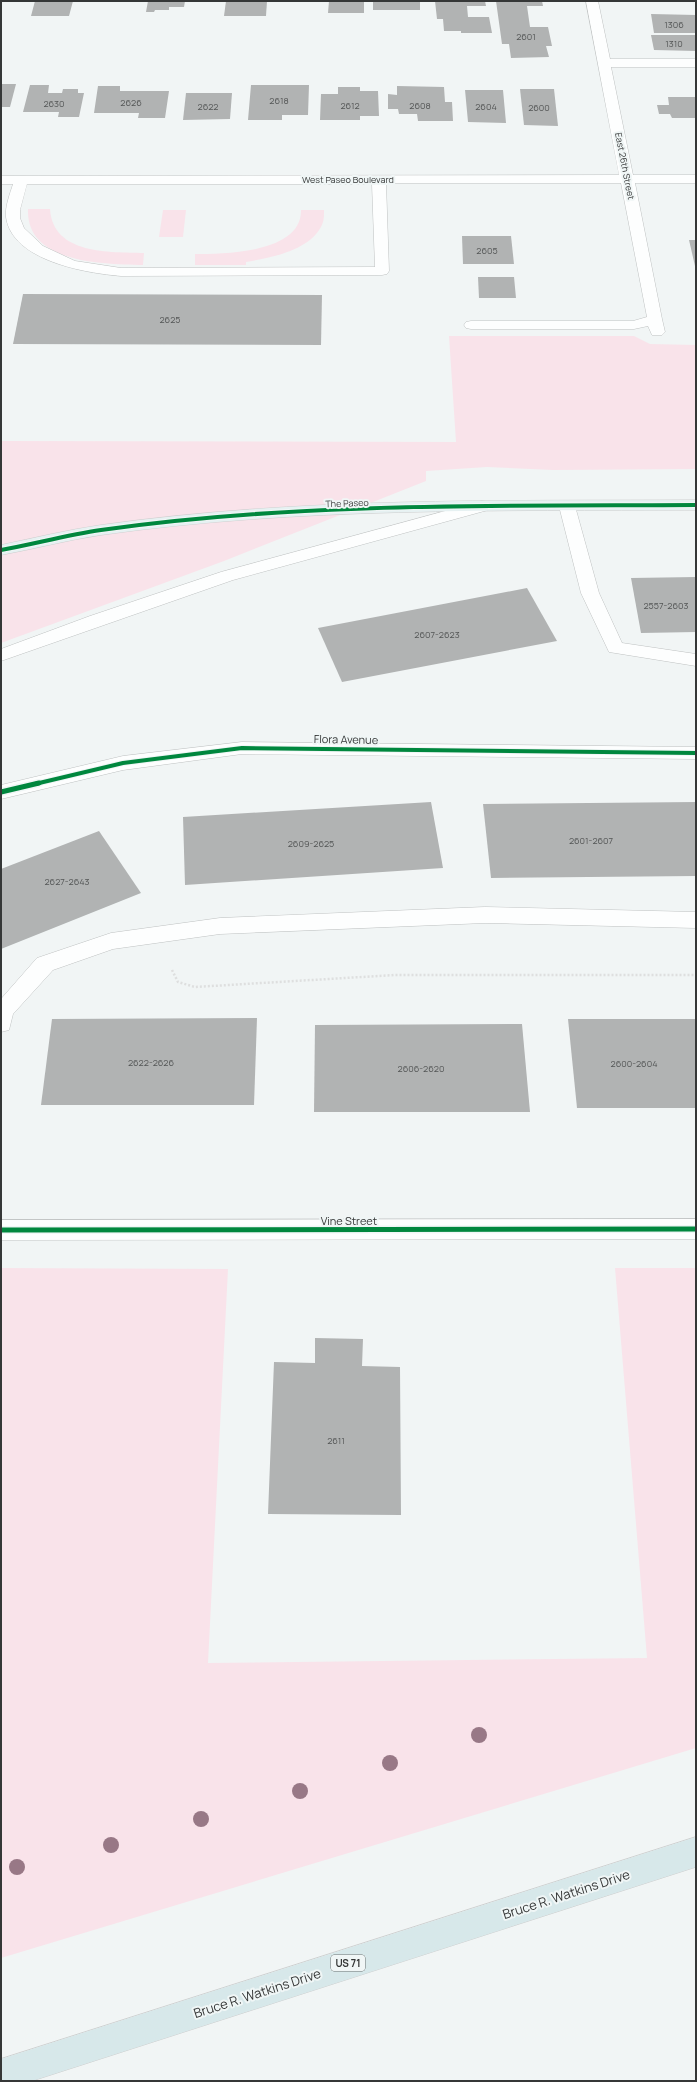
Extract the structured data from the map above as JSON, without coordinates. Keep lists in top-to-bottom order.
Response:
{
  "streets": {
    "highway": ["Bruce R. Watkins Drive", "US 71"],
    "main road": ["The Paseo"],
    "street": [
      "East 26th Street",
      "West Paseo Boulevard",
      "Flora Avenue",
      "Vine Street"
    ]
  },
  "crossings": [
    ["East 26th Street", "West Paseo Boulevard"]
  ],
  "house_numbers": [
    "1306",
    "2601",
    "1310",
    "2618",
    "2626",
    "2630",
    "2612",
    "2608",
    "2622",
    "2604",
    "2600",
    "2605",
    "2625",
    "2557-2603",
    "2607-2623",
    "2601-2607",
    "2609-2625",
    "2627-2643",
    "2622-2626",
    "2600-2604",
    "2606-2620",
    "2611"
  ]
}
